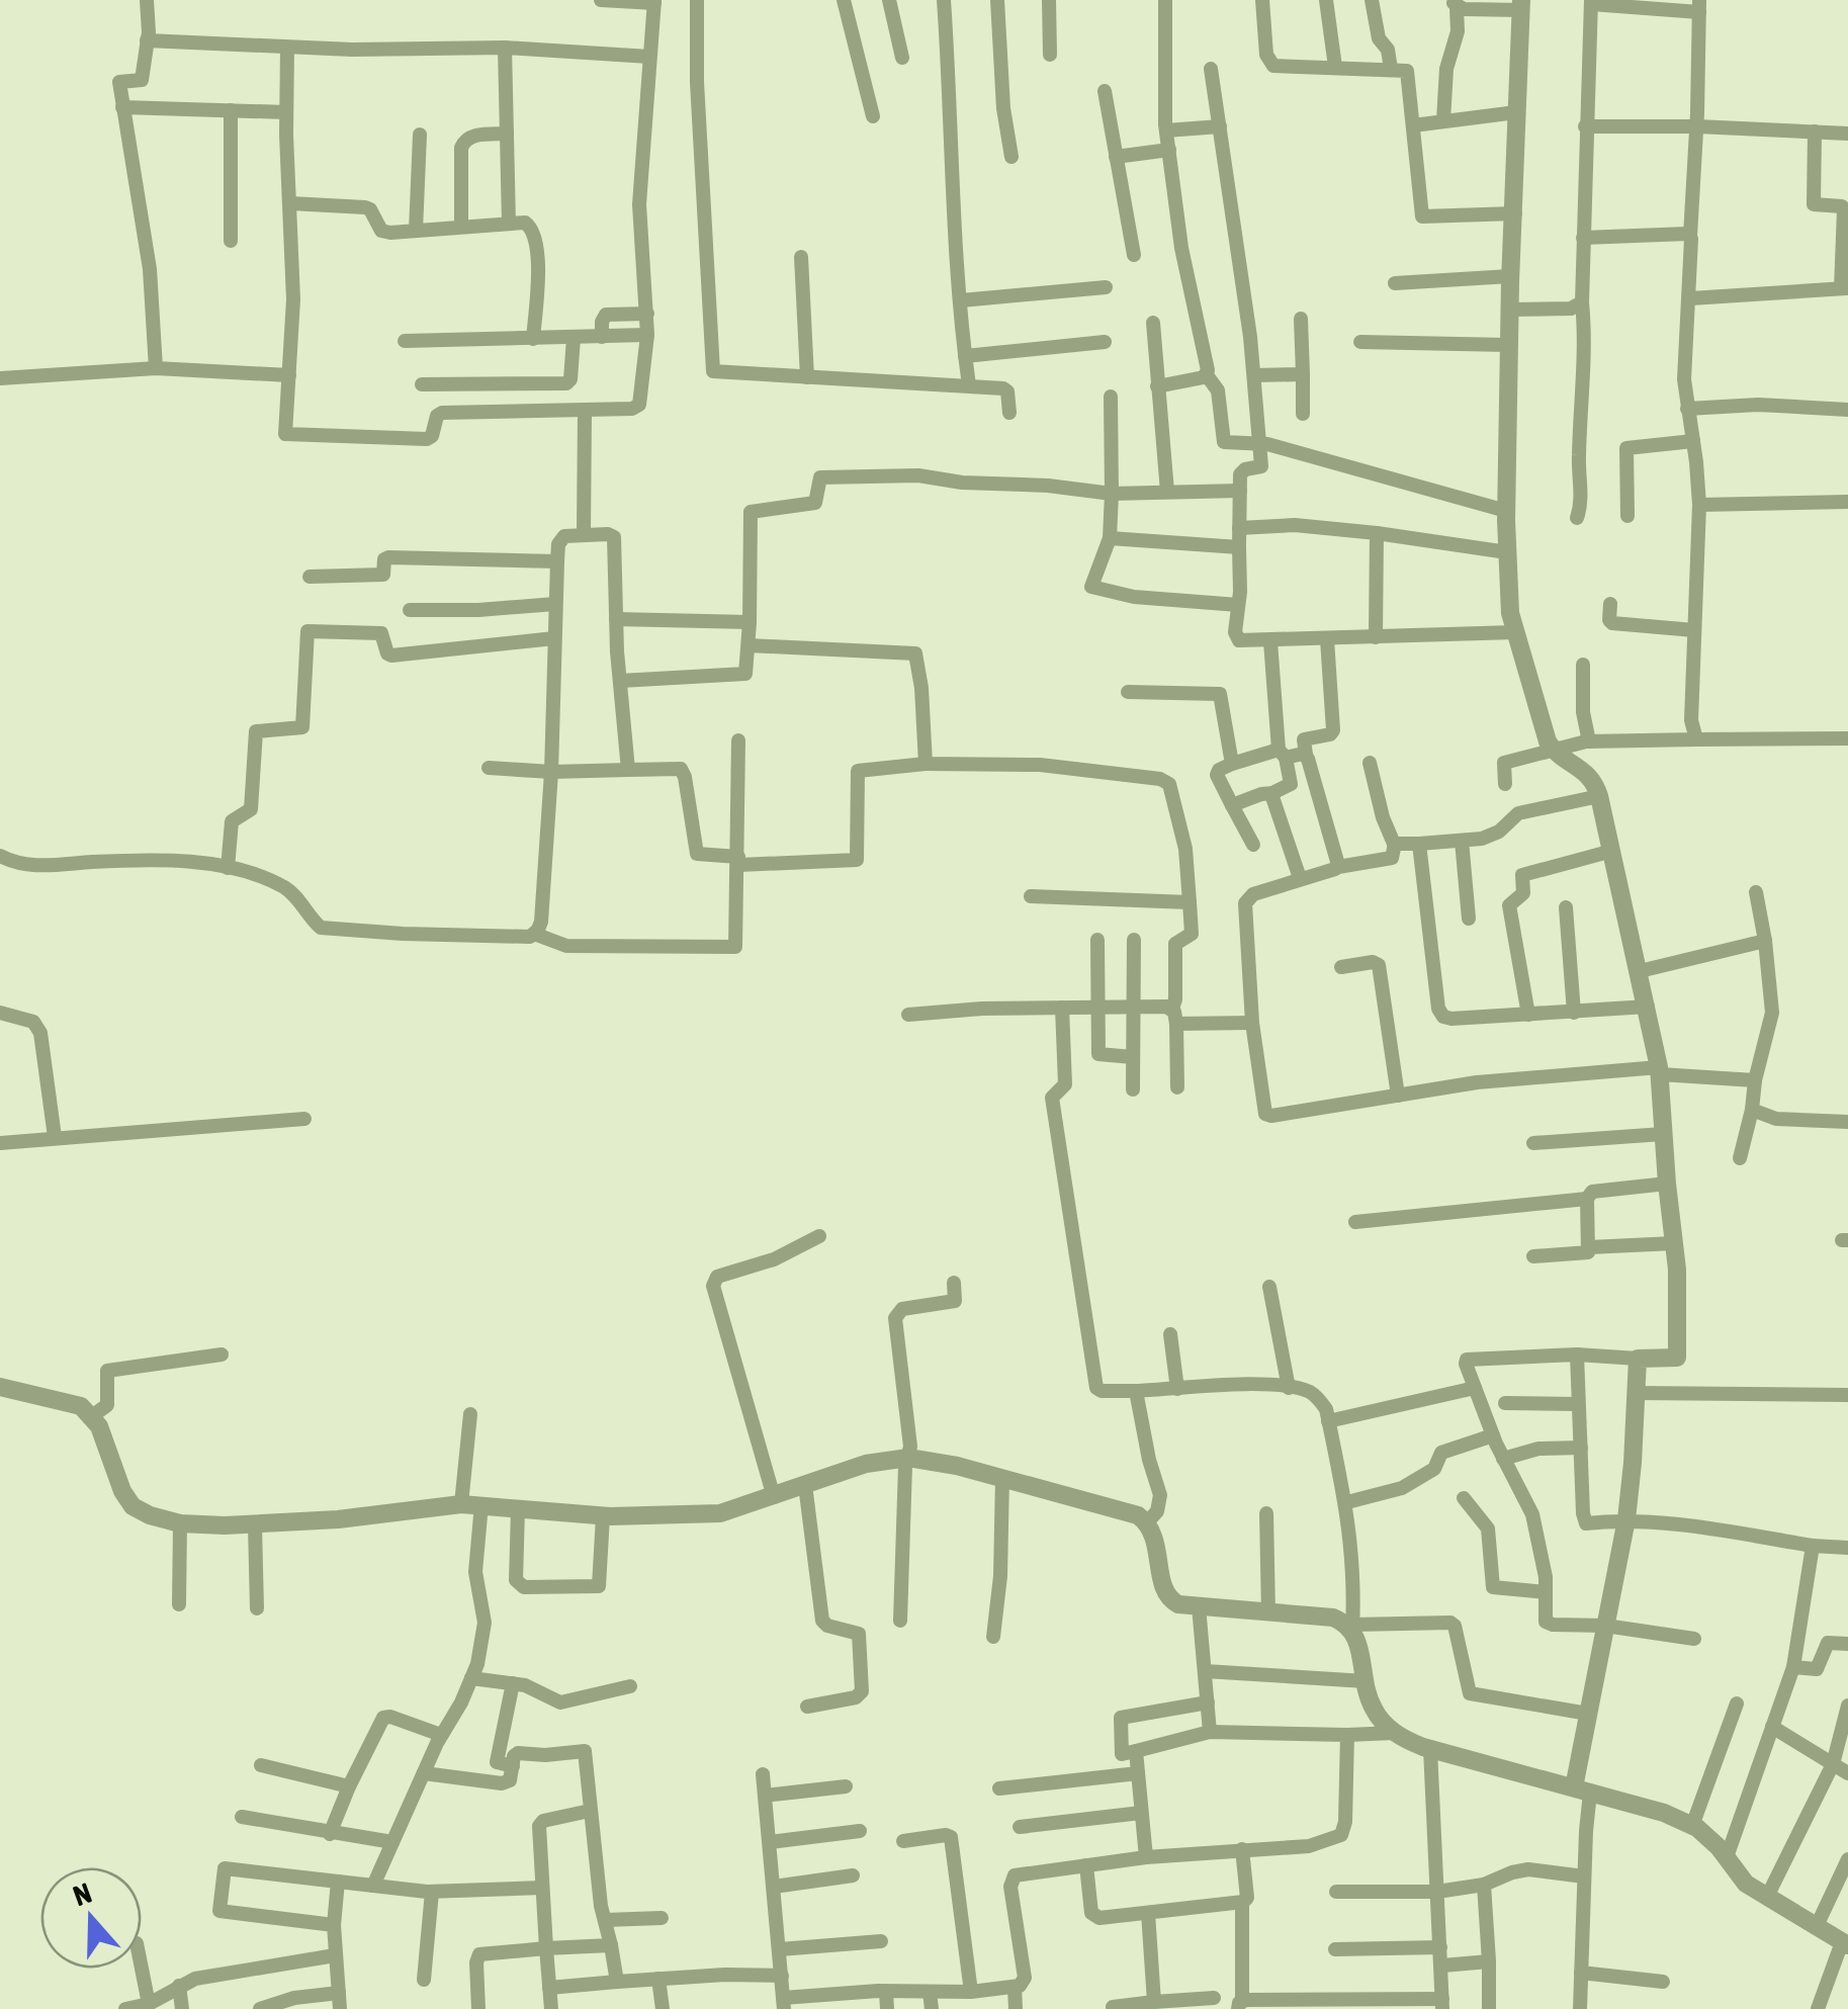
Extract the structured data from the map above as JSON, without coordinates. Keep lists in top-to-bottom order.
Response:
{
  "north": "top"
}
